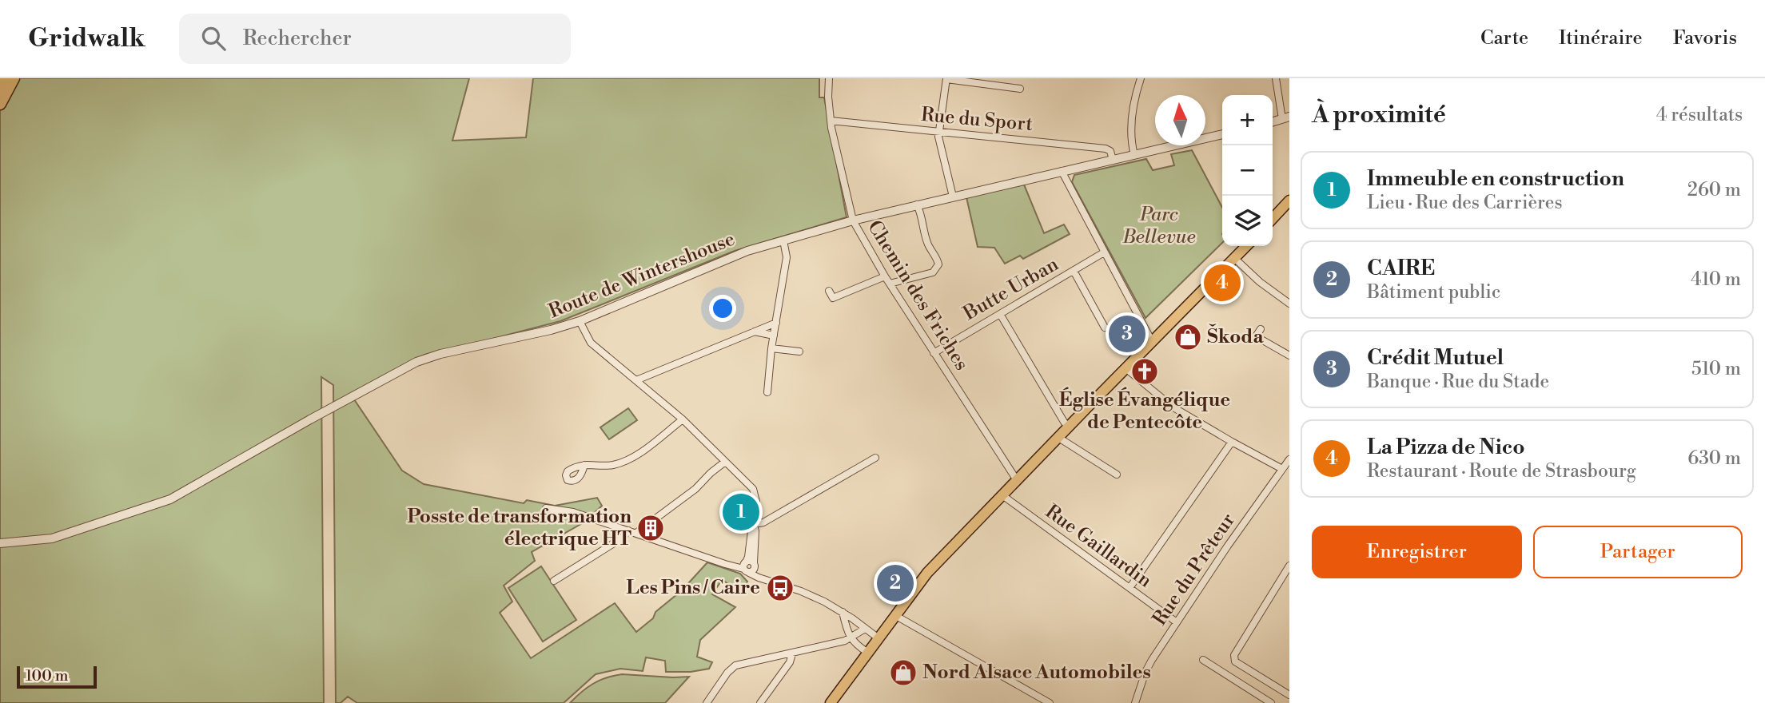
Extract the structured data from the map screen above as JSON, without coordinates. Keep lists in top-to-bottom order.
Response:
{
  "streets": {
    "street": [
      "Rue du Sport",
      "Route de Wintershouse",
      "Butte Urban",
      "Chemin des Friches",
      "Rue Gaillardin",
      "Rue du Prêteur"
    ]
  },
  "crossings": [
    ["Rue du Sport", "Route de Wintershouse"],
    ["Rue du Sport", "Chemin des Friches"],
    ["Route de Wintershouse", "Chemin des Friches"],
    ["Butte Urban", "Chemin des Friches"],
    ["Rue Gaillardin", "Rue du Prêteur"]
  ],
  "parks": ["Parc Bellevue"],
  "places": {
    "shop": ["Škoda", "Nord Alsace Automobiles"],
    "church": ["Église Évangélique de Pentecôte"],
    "building": ["Posste de transformation électrique HT"],
    "bus stop": ["Les Pins / Caire"]
  },
  "scale_bar": "100 m",
  "north": "top",
  "page": {
    "header": "Gridwalk",
    "search": "Rechercher",
    "nav": ["Carte", "Itinéraire", "Favoris"],
    "heading": ["À proximité", "4 résultats"],
    "map_buttons": ["+", "−"],
    "list": [
      {
        "mark": "1",
        "name": "Immeuble en construction",
        "note": "Lieu · Rue des Carrières",
        "value": "260 m"
      },
      {
        "mark": "2",
        "name": "CAIRE",
        "note": "Bâtiment public",
        "value": "410 m"
      },
      {
        "mark": "3",
        "name": "Crédit Mutuel",
        "note": "Banque · Rue du Stade",
        "value": "510 m"
      },
      {
        "mark": "4",
        "name": "La Pizza de Nico",
        "note": "Restaurant · Route de Strasbourg",
        "value": "630 m"
      }
    ],
    "pins": [
      "4",
      "3",
      "1",
      "2"
    ],
    "buttons": ["Enregistrer", "Partager"],
    "scale": "100 m"
  }
}
